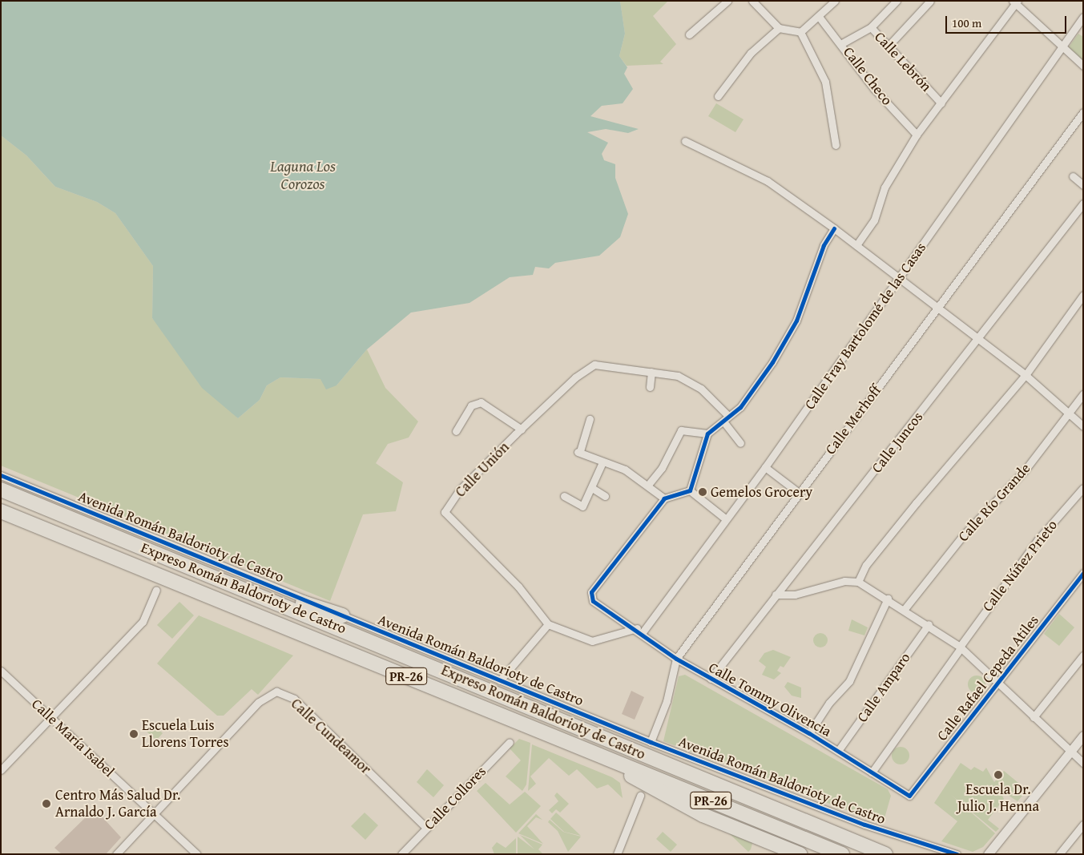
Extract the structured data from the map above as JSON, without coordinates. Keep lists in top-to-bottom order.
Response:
{
  "streets": {
    "highway": ["Expreso Román Baldorioty de Castro", "PR-26"],
    "street": [
      "Calle Lebrón",
      "Calle Checo",
      "Calle Fray Bartolomé de las Casas",
      "Calle Merhoff",
      "Calle Juncos",
      "Calle Unión",
      "Calle Río Grande",
      "Avenida Román Baldorioty de Castro",
      "Calle Núñez Prieto",
      "Calle Rafael Cepeda Atiles",
      "Calle Amparo",
      "Calle Tommy Olivencia",
      "Calle Cundeamor",
      "Calle María Isabel",
      "Calle Collores"
    ]
  },
  "crossings": [
    ["Calle Lebrón", "Calle Checo"],
    ["Calle Fray Bartolomé de las Casas", "Calle Tommy Olivencia"],
    ["Calle Merhoff", "Avenida Román Baldorioty de Castro"],
    ["Calle Merhoff", "Calle Tommy Olivencia"],
    ["Calle Juncos", "Calle Tommy Olivencia"],
    ["Calle Núñez Prieto", "Calle Tommy Olivencia"],
    ["Calle Rafael Cepeda Atiles", "Calle Tommy Olivencia"],
    ["Calle Amparo", "Calle Tommy Olivencia"],
    ["Calle Cundeamor", "Calle María Isabel"],
    ["Calle Cundeamor", "Calle Collores"]
  ],
  "water": ["Laguna Los Corozos"],
  "places": [
    "Gemelos Grocery",
    "Escuela Luis Llorens Torres",
    "Escuela Dr. Julio J. Henna",
    "Centro Más Salud Dr. Arnaldo J. García"
  ],
  "scale_bar": "100 m"
}
